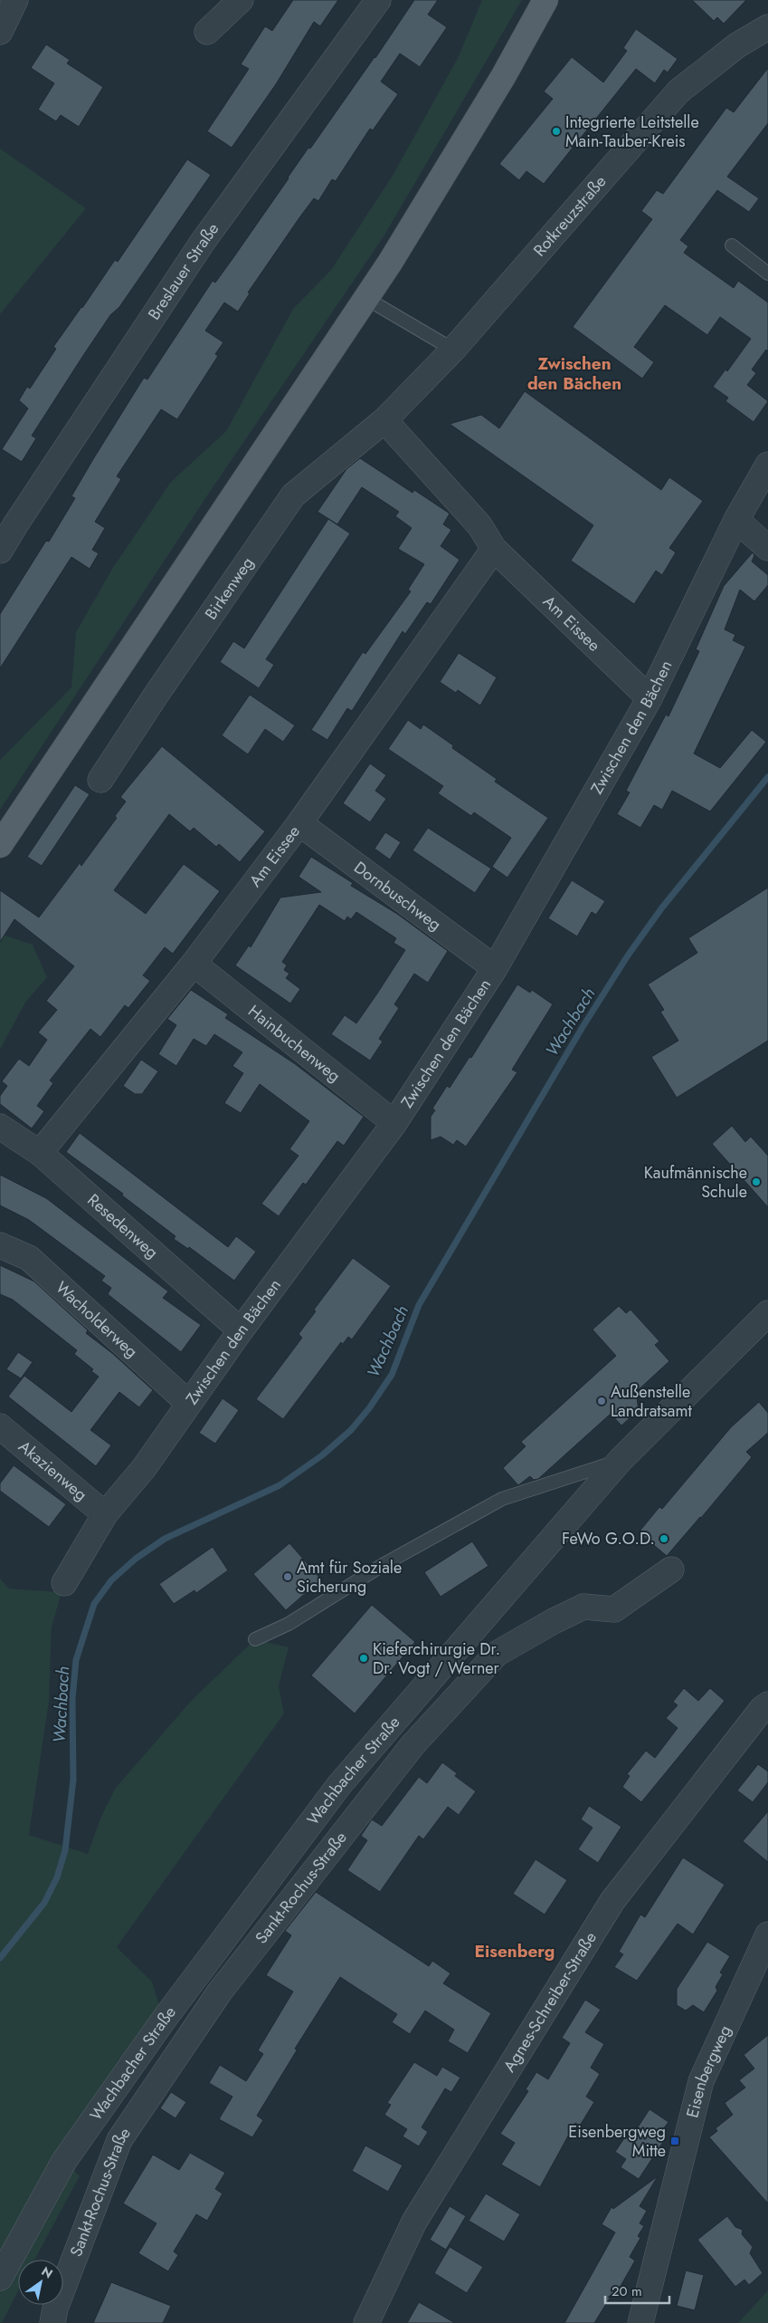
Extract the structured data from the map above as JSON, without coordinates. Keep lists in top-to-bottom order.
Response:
{
  "streets": {
    "street": [
      "Rotkreuzstraße",
      "Breslauer Straße",
      "Birkenweg",
      "Am Eissee",
      "Zwischen den Bächen",
      "Dornbuschweg",
      "Hainbuchenweg",
      "Resedenweg",
      "Wacholderweg",
      "Akazienweg",
      "Wachbacher Straße",
      "Sankt-Rochus-Straße",
      "Agnes-Schreiber-Straße",
      "Eisenbergweg"
    ]
  },
  "crossings": [
    ["Rotkreuzstraße", "Birkenweg"],
    ["Rotkreuzstraße", "Am Eissee"],
    ["Birkenweg", "Am Eissee"],
    ["Am Eissee", "Zwischen den Bächen"],
    ["Am Eissee", "Dornbuschweg"],
    ["Am Eissee", "Hainbuchenweg"],
    ["Am Eissee", "Resedenweg"],
    ["Zwischen den Bächen", "Dornbuschweg"],
    ["Zwischen den Bächen", "Hainbuchenweg"],
    ["Zwischen den Bächen", "Resedenweg"],
    ["Zwischen den Bächen", "Wacholderweg"],
    ["Zwischen den Bächen", "Akazienweg"]
  ],
  "districts": ["Zwischen den Bächen", "Eisenberg"],
  "water": ["Wachbach"],
  "places": {
    "other": [
      "Integrierte Leitstelle Main-Tauber-Kreis",
      "Kaufmännische Schule",
      "Außenstelle Landratsamt",
      "FeWo G.O.D.",
      "Amt für Soziale Sicherung",
      "Kieferchirurgie Dr. Dr. Vogt / Werner"
    ],
    "transit": ["Eisenbergweg Mitte"]
  },
  "scale_bar": "20 m",
  "north": "top right"
}
